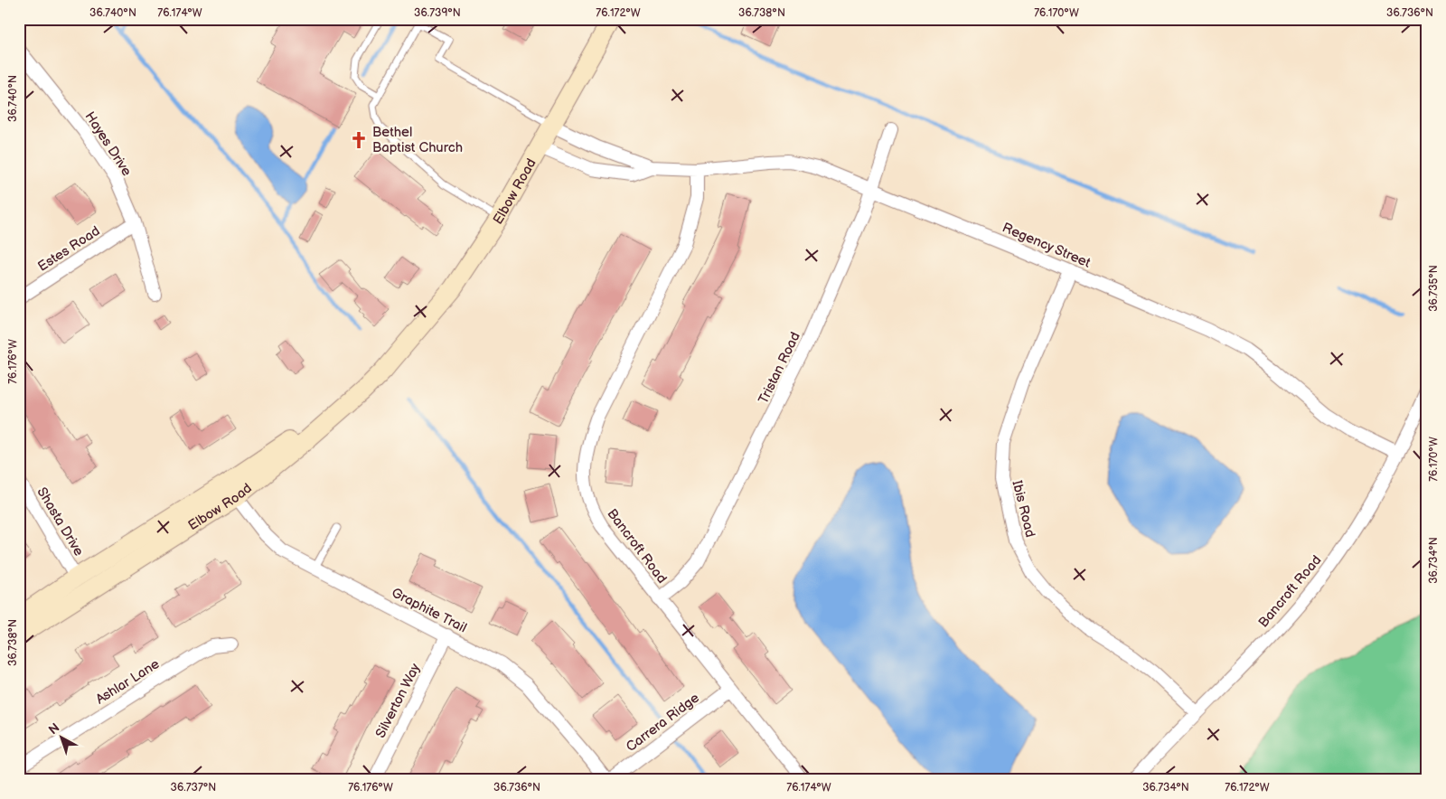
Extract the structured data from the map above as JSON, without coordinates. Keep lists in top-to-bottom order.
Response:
{
  "streets": {
    "main road": ["Elbow Road"],
    "street": [
      "Hayes Drive",
      "Regency Street",
      "Estes Road",
      "Tristan Road",
      "Ibis Road",
      "Shasta Drive",
      "Bancroft Road",
      "Graphite Trail",
      "Ashlar Lane",
      "Silverton Way",
      "Carrera Ridge"
    ]
  },
  "crossings": [
    ["Hayes Drive", "Estes Road"],
    ["Elbow Road", "Regency Street"],
    ["Elbow Road", "Shasta Drive"],
    ["Elbow Road", "Graphite Trail"],
    ["Regency Street", "Tristan Road"],
    ["Regency Street", "Ibis Road"],
    ["Regency Street", "Bancroft Road"],
    ["Tristan Road", "Bancroft Road"],
    ["Ibis Road", "Bancroft Road"],
    ["Bancroft Road", "Carrera Ridge"],
    ["Graphite Trail", "Silverton Way"]
  ],
  "places": {
    "church": ["Bethel Baptist Church"]
  },
  "north": "top left",
  "coordinates": [
    "36.740°N",
    "76.174°W",
    "36.739°N",
    "76.172°W",
    "36.738°N",
    "76.170°W",
    "36.736°N",
    "36.735°N",
    "76.176°W",
    "36.734°N",
    "36.737°N"
  ]
}
